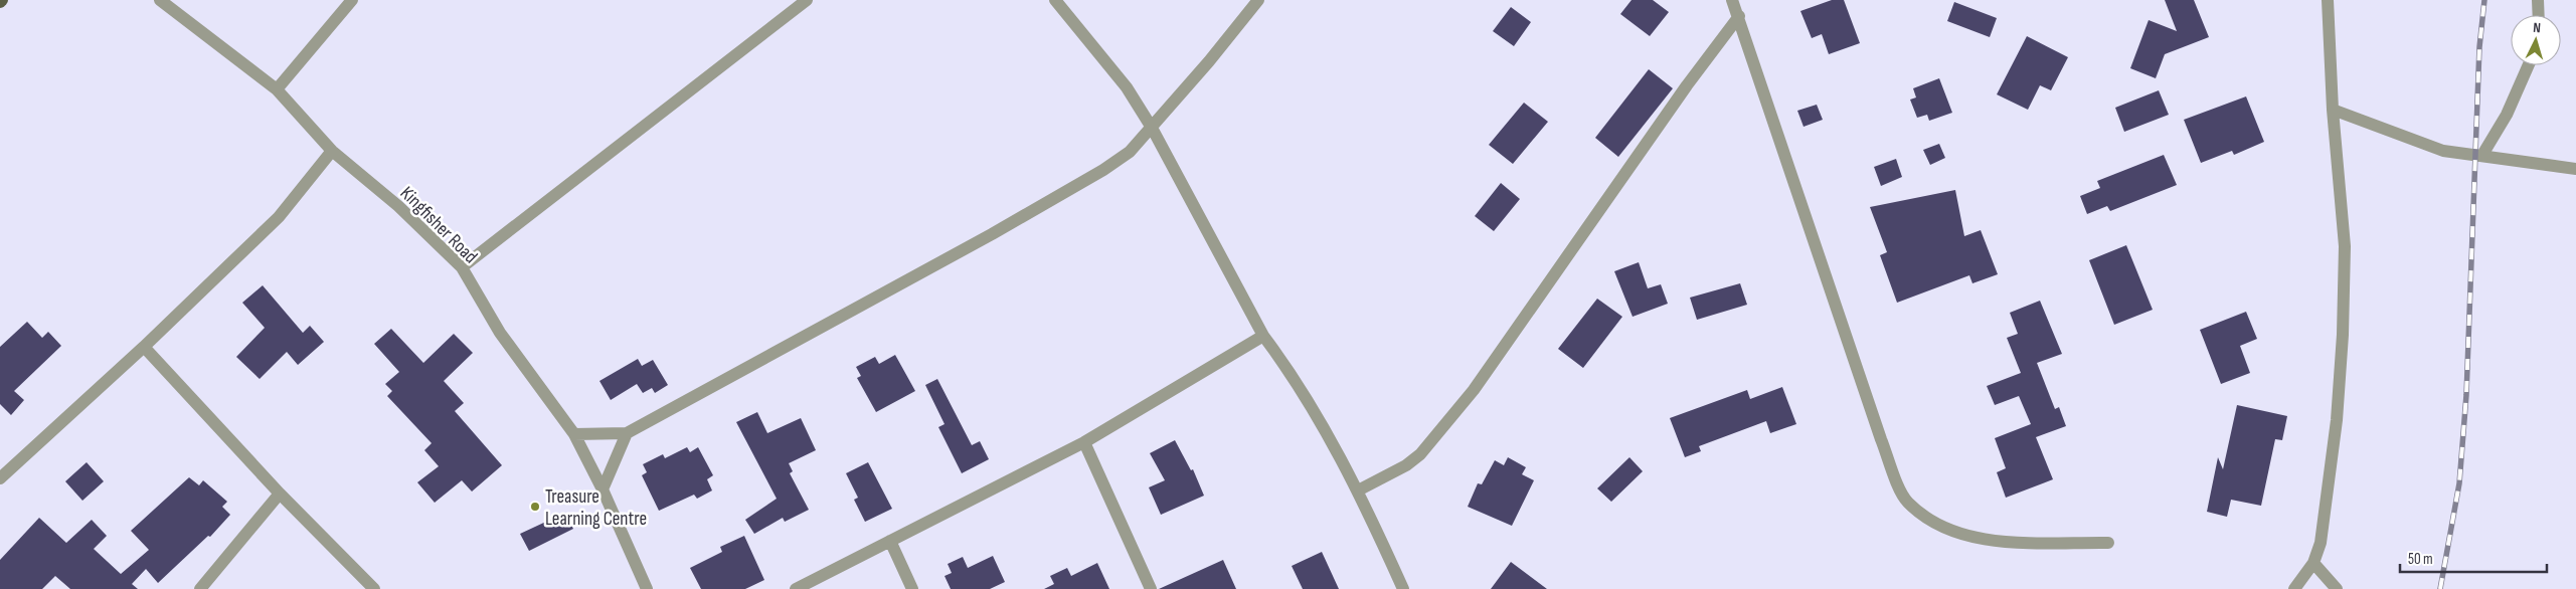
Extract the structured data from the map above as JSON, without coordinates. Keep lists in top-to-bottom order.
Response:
{
  "streets": {
    "street": ["Kingfisher Road"]
  },
  "places": ["Treasure Learning Centre"],
  "scale_bar": "50 m",
  "north": "top"
}
